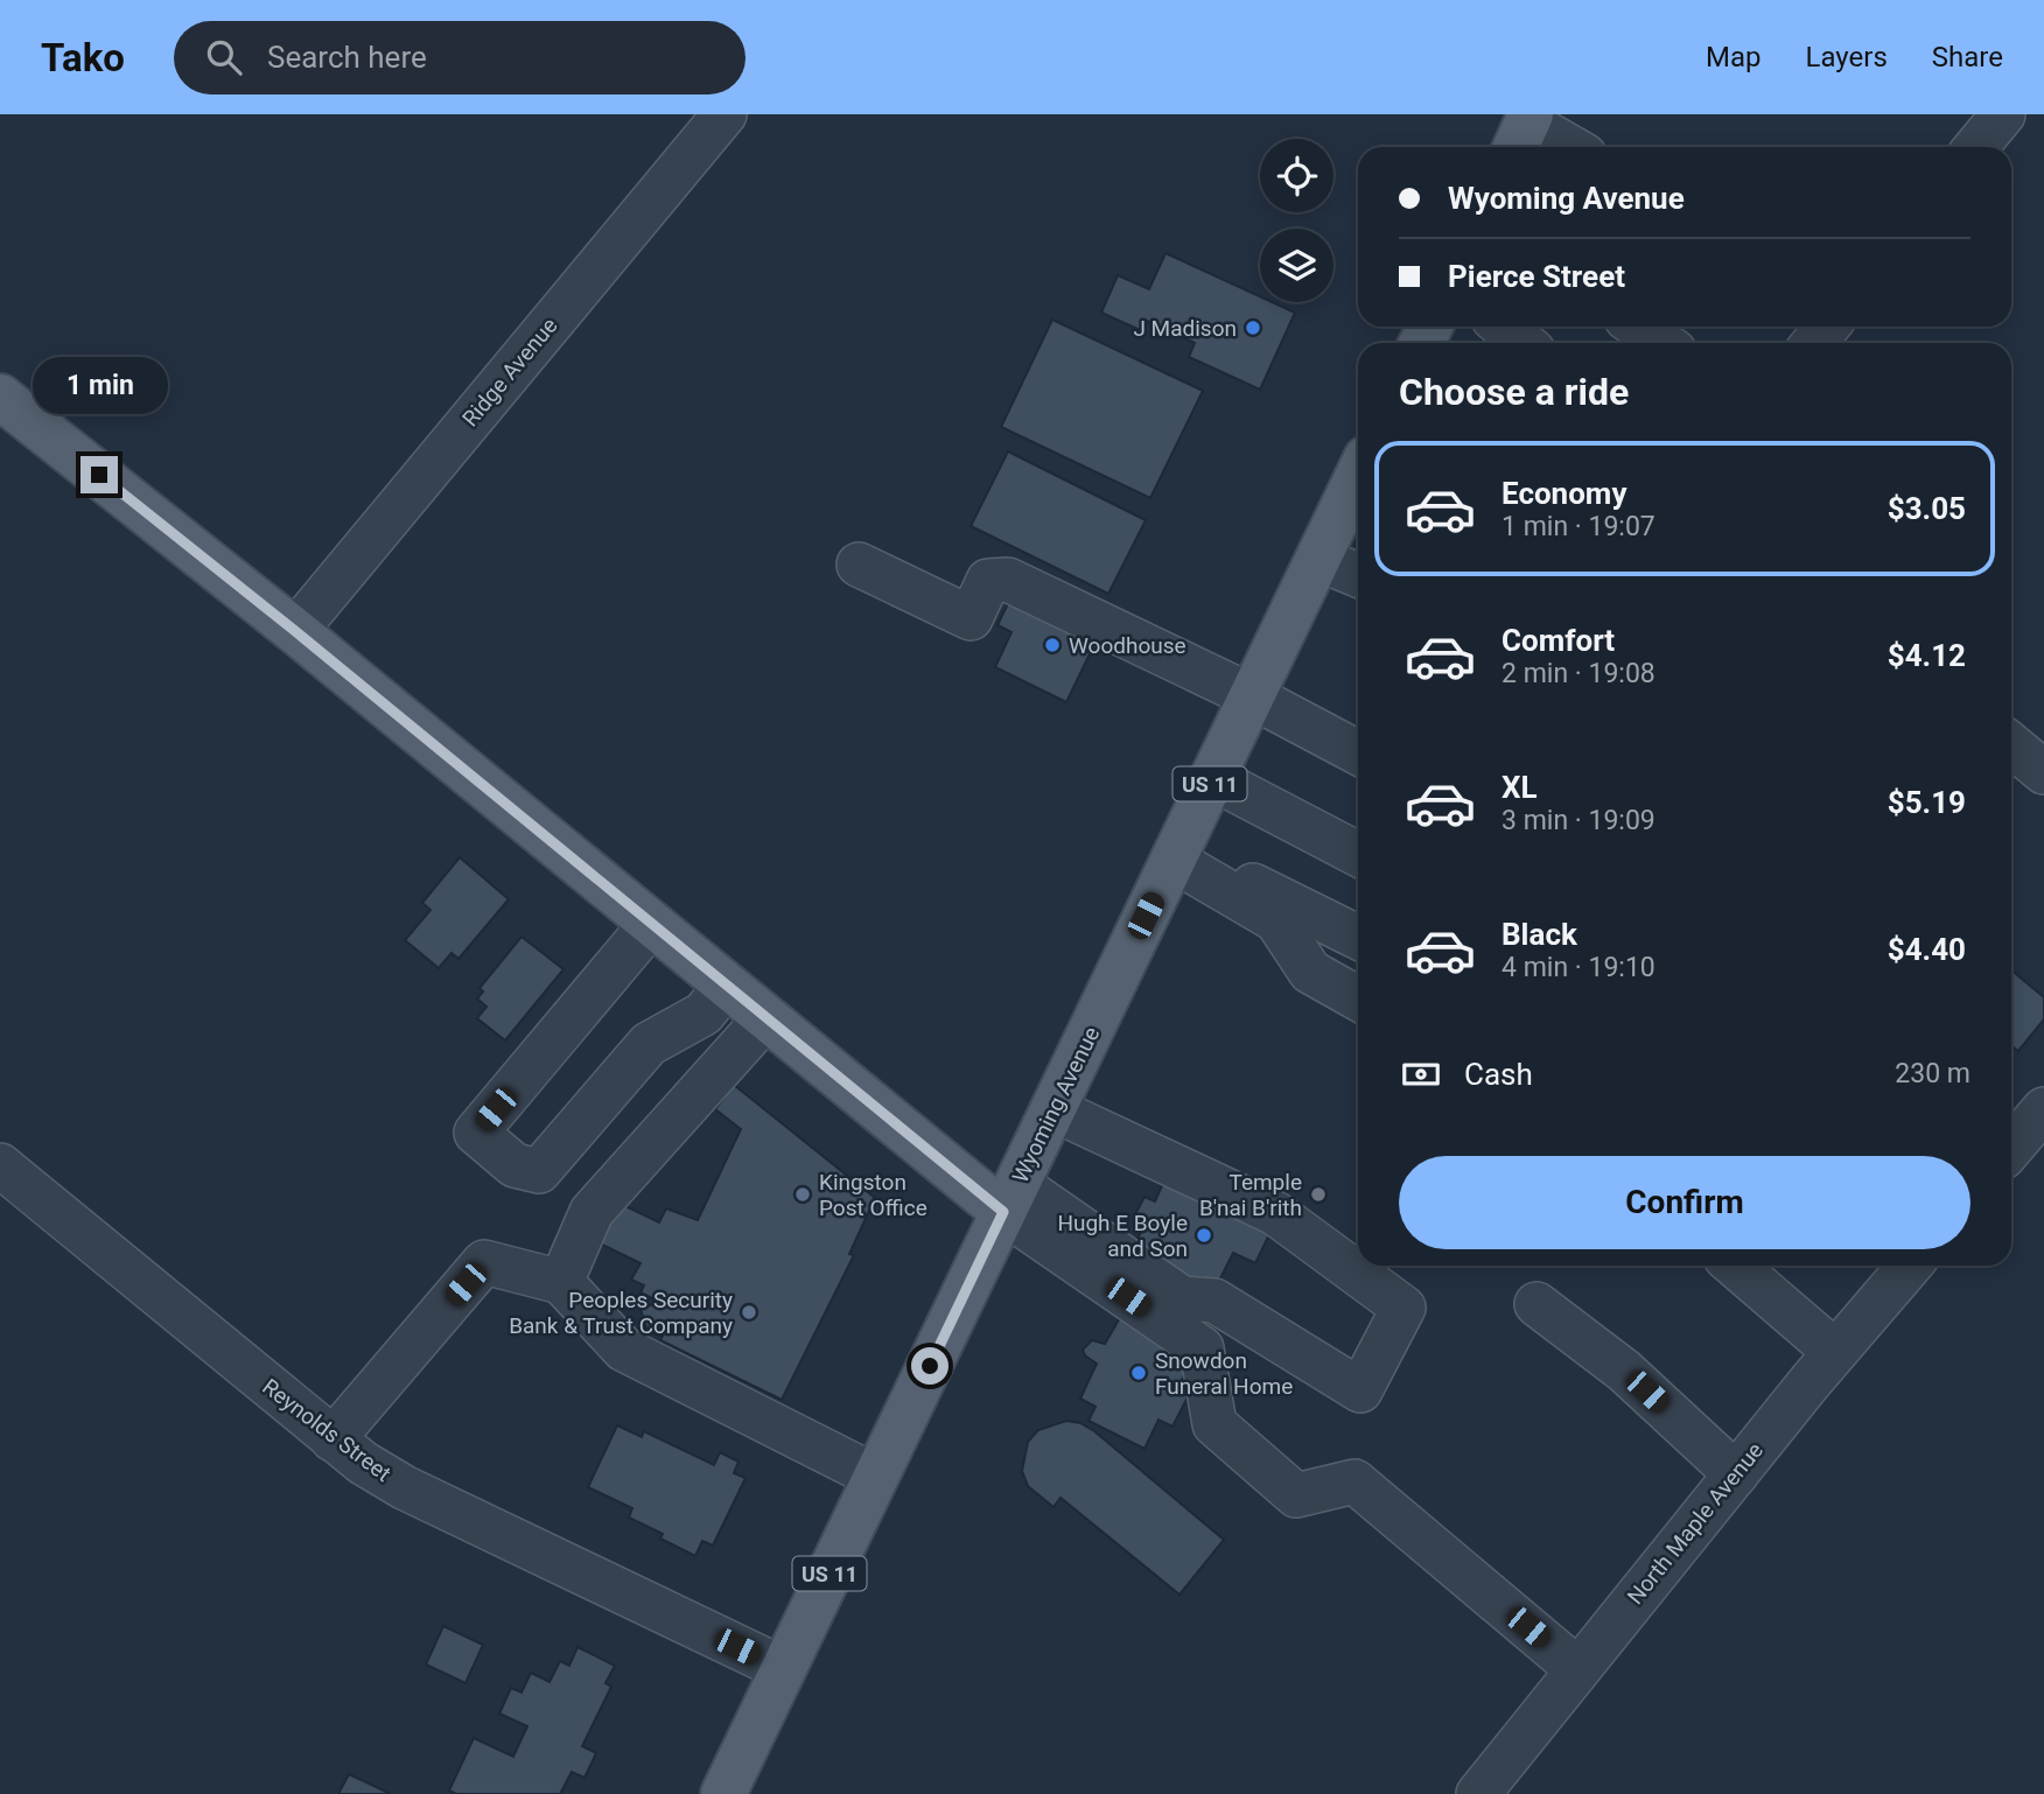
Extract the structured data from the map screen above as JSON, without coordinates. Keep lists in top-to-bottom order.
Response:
{
  "streets": {
    "main road": ["US 11", "Wyoming Avenue"],
    "street": ["Ridge Avenue", "Reynolds Street", "North Maple Avenue"]
  },
  "crossings": [
    ["Wyoming Avenue", "Reynolds Street"]
  ],
  "places": [
    "J Madison",
    "Woodhouse",
    "Kingston Post Office",
    "Temple B'nai B'rith",
    "Hugh E Boyle and Son",
    "Peoples Security Bank & Trust Company",
    "Snowdon Funeral Home"
  ],
  "page": {
    "header": "Tako",
    "search": "Search here",
    "nav": ["Map", "Layers", "Share"],
    "banner": ["Wyoming Avenue", "Pierce Street"],
    "heading": "Choose a ride",
    "bubble": "1 min",
    "list": [
      {
        "name": "Economy",
        "note": "1 min · 19:07",
        "value": "$3.05"
      },
      {
        "name": "Comfort",
        "note": "2 min · 19:08",
        "value": "$4.12"
      },
      {
        "name": "XL",
        "note": "3 min · 19:09",
        "value": "$5.19"
      },
      {
        "name": "Black",
        "note": "4 min · 19:10",
        "value": "$4.40"
      }
    ],
    "pay": ["Cash", "230 m"],
    "buttons": "Confirm"
  }
}
